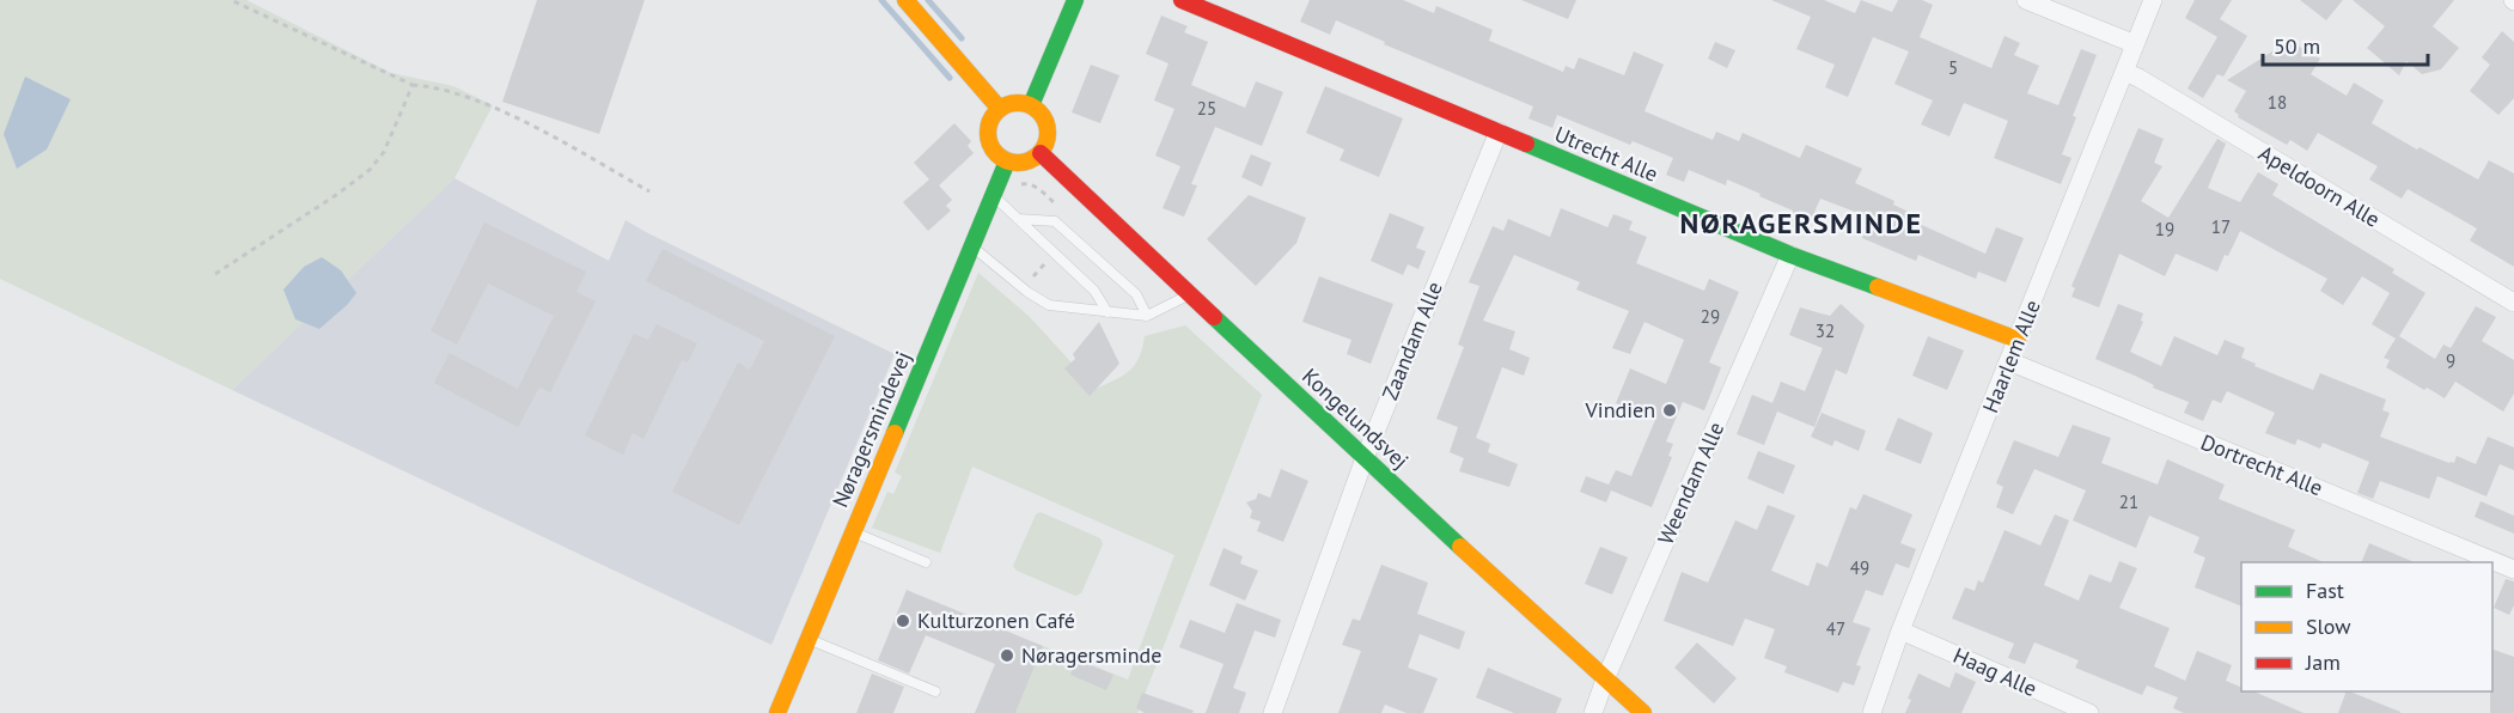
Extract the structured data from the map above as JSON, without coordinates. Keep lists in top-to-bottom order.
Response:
{
  "streets": {
    "street": [
      "Utrecht Alle",
      "Apeldoorn Alle",
      "Zaandam Alle",
      "Haarlem Alle",
      "Kongelundsvej",
      "Nøragersmindevej",
      "Dortrecht Alle",
      "Weendam Alle",
      "Haag Alle"
    ]
  },
  "crossings": [
    ["Utrecht Alle", "Zaandam Alle"],
    ["Utrecht Alle", "Haarlem Alle"],
    ["Utrecht Alle", "Weendam Alle"],
    ["Apeldoorn Alle", "Haarlem Alle"],
    ["Zaandam Alle", "Kongelundsvej"],
    ["Haarlem Alle", "Dortrecht Alle"],
    ["Haarlem Alle", "Haag Alle"],
    ["Kongelundsvej", "Nøragersmindevej"],
    ["Kongelundsvej", "Weendam Alle"]
  ],
  "districts": ["NØRAGERSMINDE"],
  "places": ["Vindien", "Kulturzonen Café", "Nøragersminde"],
  "house_numbers": [
    "5",
    "18",
    "25",
    "17",
    "19",
    "29",
    "32",
    "9",
    "21",
    "49",
    "47"
  ],
  "legend": ["Fast", "Slow", "Jam"],
  "scale_bar": "50 m"
}
